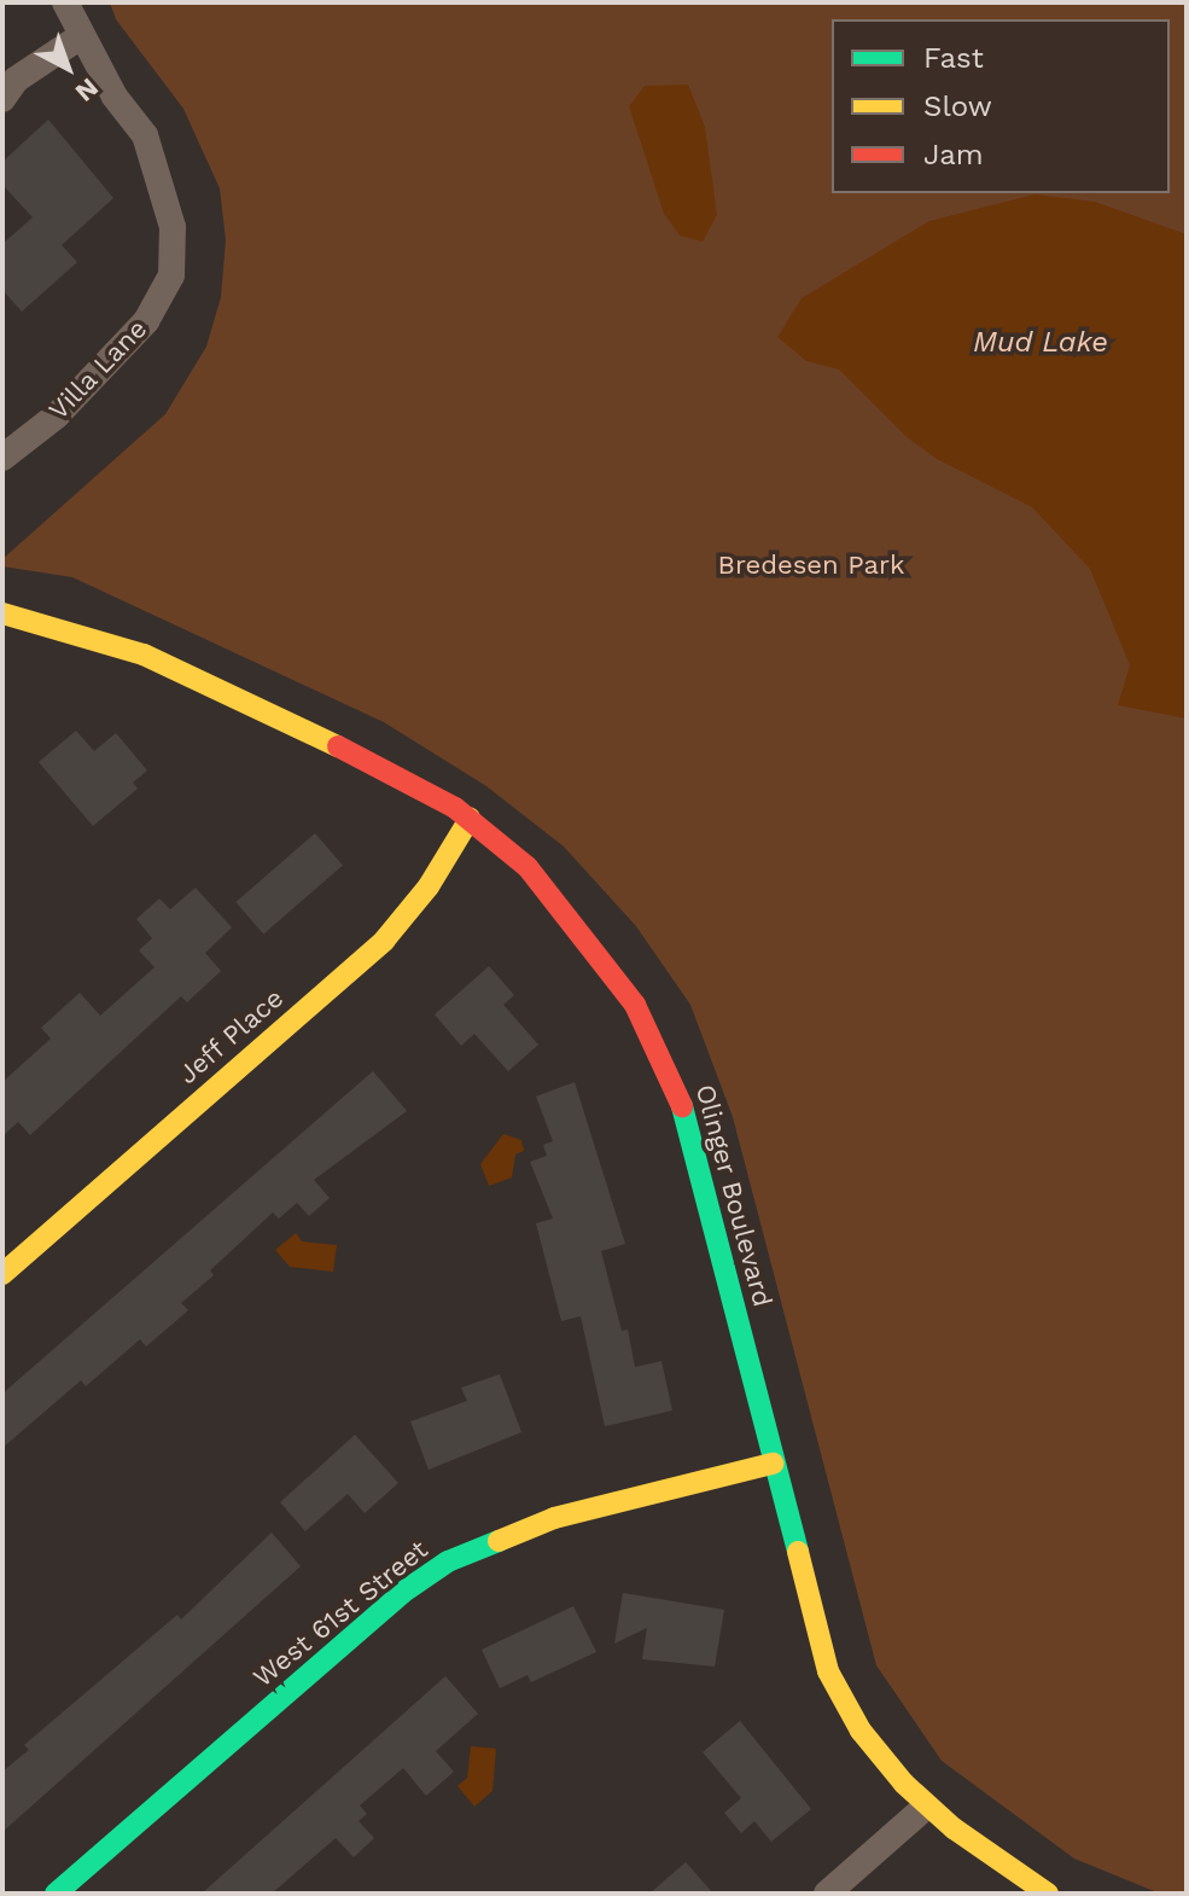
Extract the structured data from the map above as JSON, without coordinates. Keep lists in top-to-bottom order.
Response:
{
  "streets": {
    "street": [
      "Villa Lane",
      "Jeff Place",
      "Olinger Boulevard",
      "West 61st Street"
    ]
  },
  "crossings": [
    ["Jeff Place", "Olinger Boulevard"],
    ["Olinger Boulevard", "West 61st Street"]
  ],
  "water": ["Mud Lake"],
  "parks": ["Bredesen Park"],
  "legend": ["Fast", "Slow", "Jam"],
  "north": "bottom right"
}
